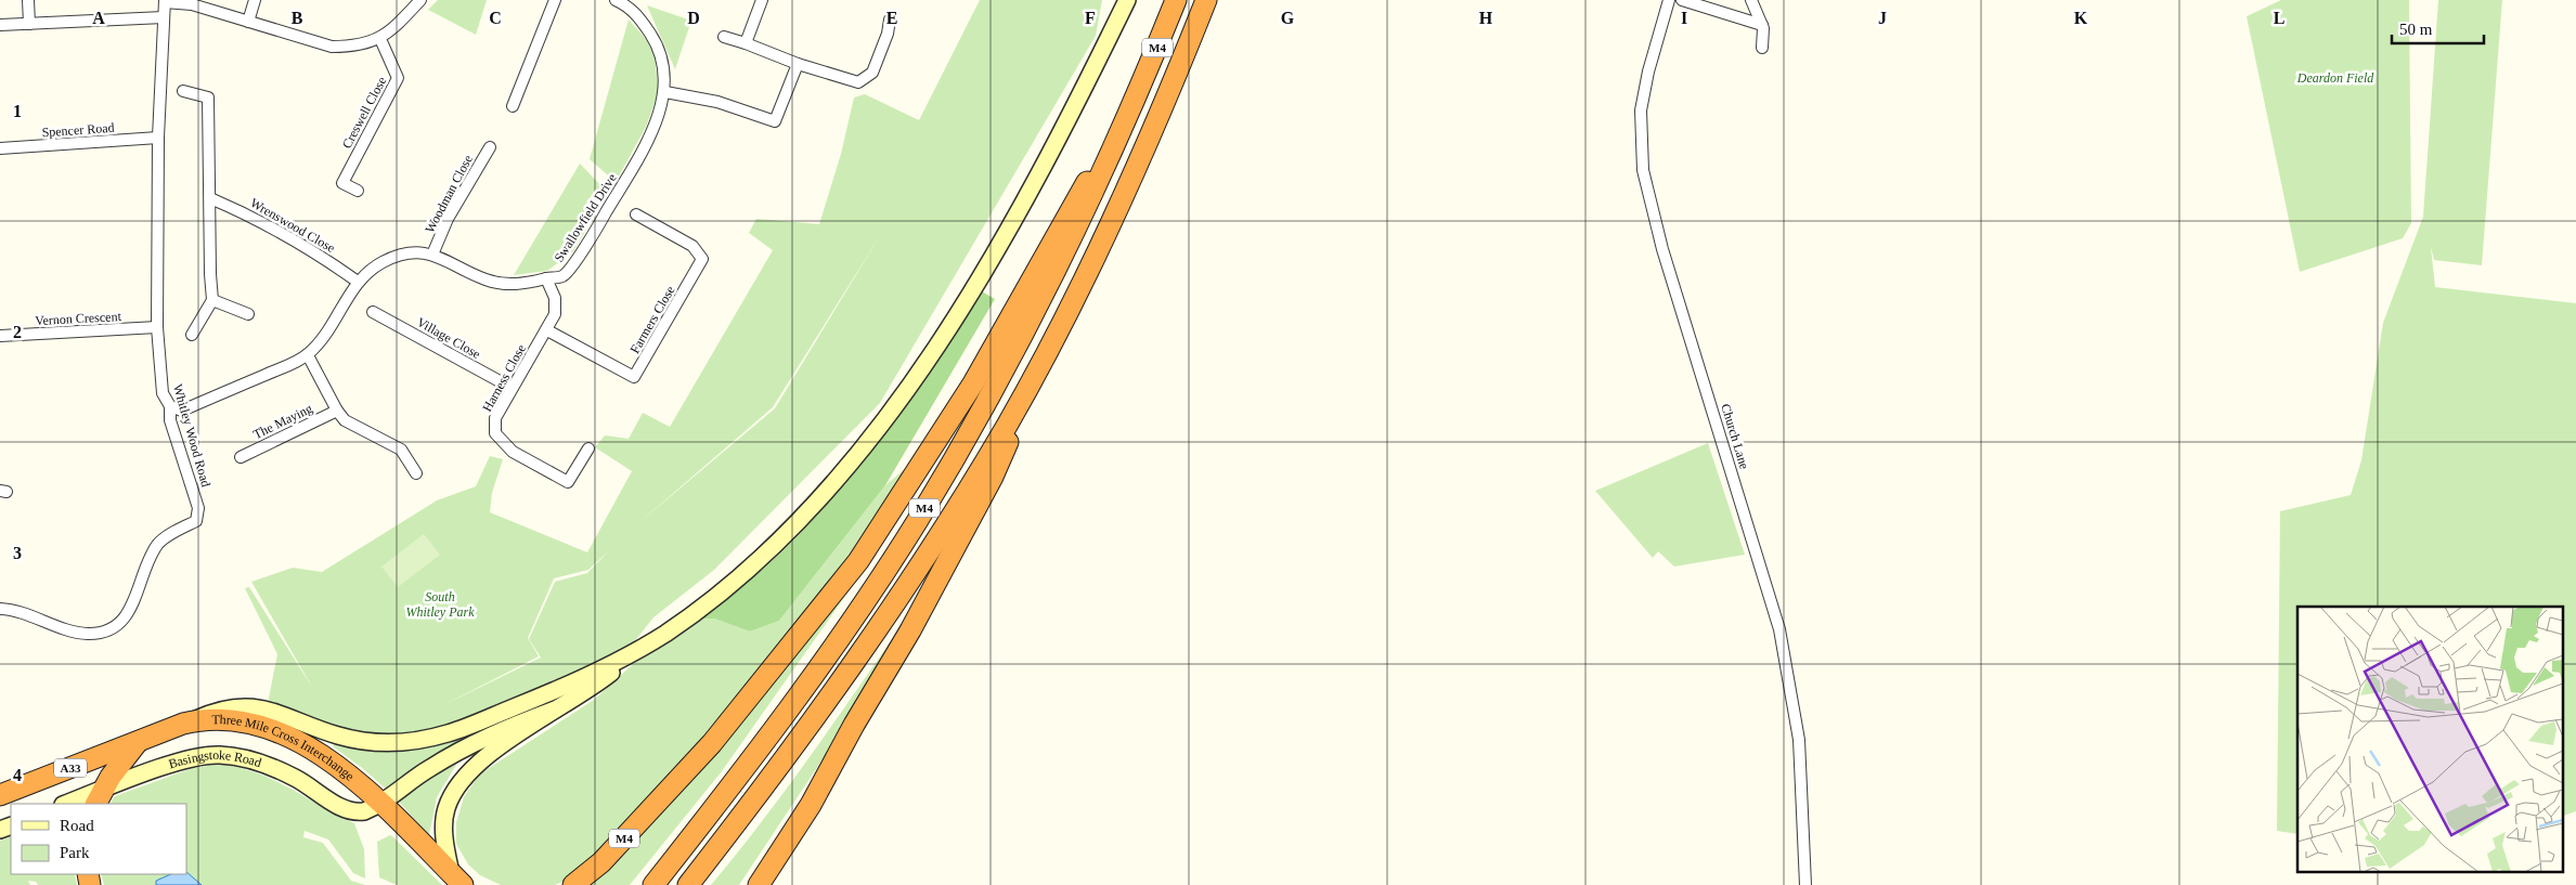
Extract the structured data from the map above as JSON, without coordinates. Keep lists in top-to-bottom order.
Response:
{
  "streets": {
    "highway": ["M4", "Three Mile Cross Interchange", "A33"],
    "main road": ["Basingstoke Road"],
    "street": [
      "Creswell Close",
      "Spencer Road",
      "Woodman Close",
      "Swallowfield Drive",
      "Wrenswood Close",
      "Vernon Crescent",
      "Farmers Close",
      "Village Close",
      "Harness Close",
      "The Maying",
      "Whitley Wood Road",
      "Church Lane"
    ]
  },
  "crossings": [
    ["Spencer Road", "Whitley Wood Road"],
    ["Woodman Close", "Swallowfield Drive"],
    ["Swallowfield Drive", "Wrenswood Close"],
    ["Swallowfield Drive", "Harness Close"],
    ["Swallowfield Drive", "Whitley Wood Road"],
    ["Vernon Crescent", "Whitley Wood Road"],
    ["Farmers Close", "Harness Close"],
    ["Village Close", "Harness Close"],
    ["Three Mile Cross Interchange", "Basingstoke Road"],
    ["Three Mile Cross Interchange", "A33"]
  ],
  "parks": ["Deardon Field", "South Whitley Park"],
  "legend": ["Road", "Park"],
  "scale_bar": "50 m",
  "grid": {
    "columns": [
      "A",
      "B",
      "C",
      "D",
      "E",
      "F",
      "G",
      "H",
      "I",
      "J",
      "K",
      "L"
    ],
    "rows": [
      "1",
      "2",
      "3",
      "4"
    ]
  }
}
